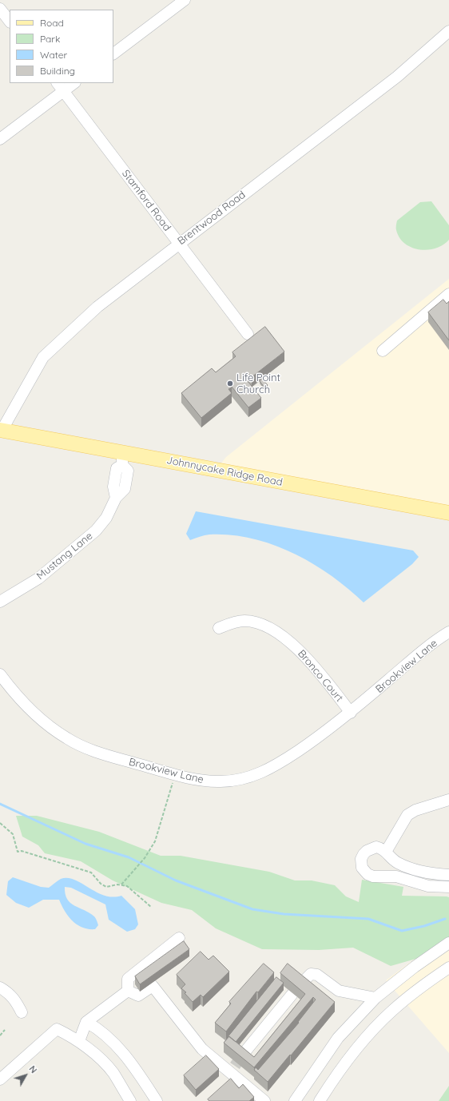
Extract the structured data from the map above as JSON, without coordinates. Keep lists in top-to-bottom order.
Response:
{
  "streets": {
    "main road": ["Johnnycake Ridge Road"],
    "street": [
      "Stamford Road",
      "Brentwood Road",
      "Mustang Lane",
      "Brookview Lane",
      "Bronco Court"
    ]
  },
  "crossings": [
    ["Stamford Road", "Brentwood Road"],
    ["Brentwood Road", "Johnnycake Ridge Road"],
    ["Johnnycake Ridge Road", "Mustang Lane"],
    ["Brookview Lane", "Bronco Court"]
  ],
  "places": ["Life Point Church"],
  "legend": [
    "Road",
    "Park",
    "Water",
    "Building"
  ],
  "north": "top right"
}
